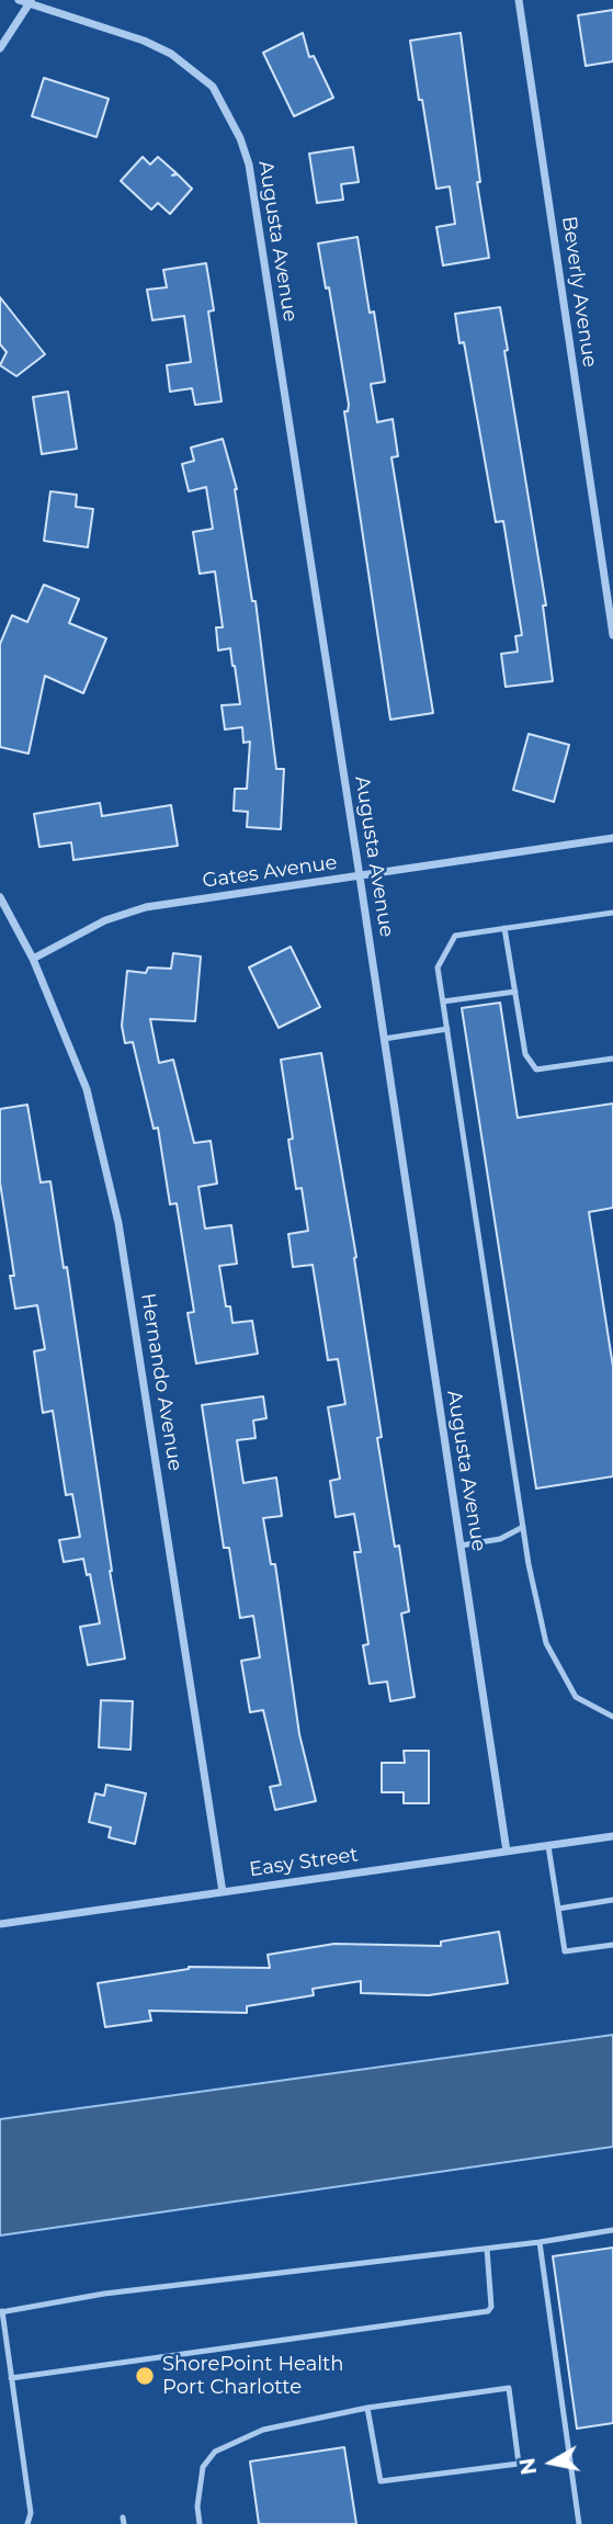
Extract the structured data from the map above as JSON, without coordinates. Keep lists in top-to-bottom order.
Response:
{
  "streets": {
    "street": [
      "Augusta Avenue",
      "Beverly Avenue",
      "Gates Avenue",
      "Hernando Avenue",
      "Easy Street"
    ]
  },
  "crossings": [
    ["Augusta Avenue", "Gates Avenue"],
    ["Augusta Avenue", "Easy Street"],
    ["Gates Avenue", "Hernando Avenue"],
    ["Hernando Avenue", "Easy Street"]
  ],
  "places": ["ShorePoint Health Port Charlotte"],
  "north": "left"
}
